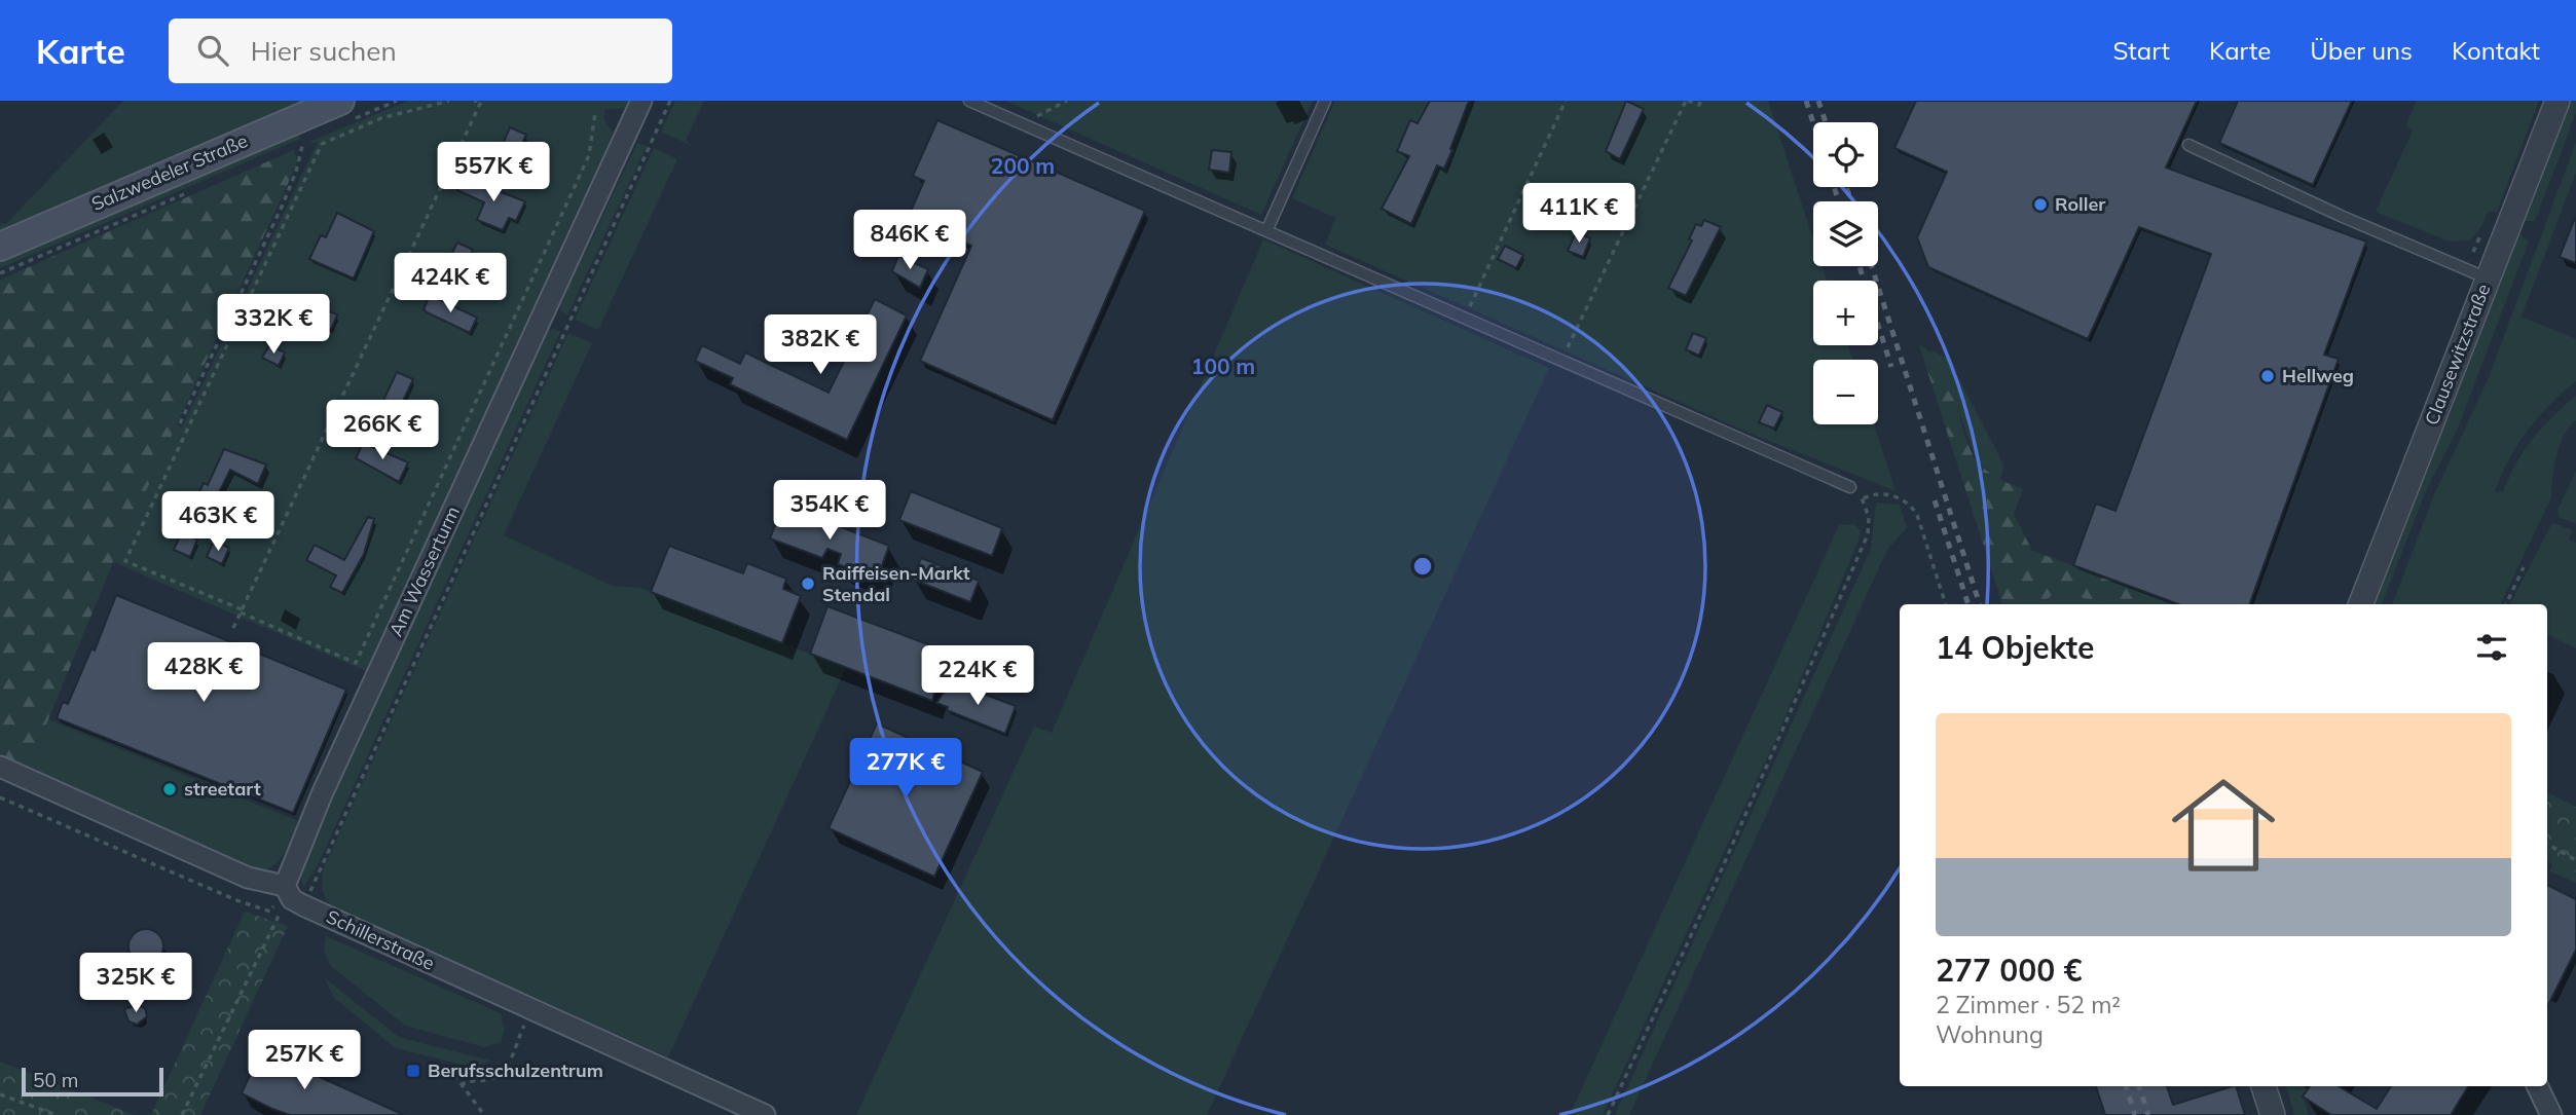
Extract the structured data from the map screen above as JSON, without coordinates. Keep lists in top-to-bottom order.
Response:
{
  "streets": {
    "main road": ["Salzwedeler Straße"],
    "street": ["Clausewitzstraße", "Am Wasserturm", "Schillerstraße"]
  },
  "crossings": [
    ["Am Wasserturm", "Schillerstraße"]
  ],
  "places": {
    "other": [
      "Roller",
      "Hellweg",
      "Raiffeisen-Markt Stendal",
      "streetart"
    ],
    "transit": ["Berufsschulzentrum"]
  },
  "scale_bar": "50 m",
  "page": {
    "header": "Karte",
    "search": "Hier suchen",
    "nav": [
      "Start",
      "Karte",
      "Über uns",
      "Kontakt"
    ],
    "map_buttons": ["+", "−"],
    "price": [
      "557K €",
      "411K €",
      "846K €",
      "424K €",
      "332K €",
      "382K €",
      "266K €",
      "354K €",
      "463K €",
      "428K €",
      "224K €",
      "277K €",
      "325K €",
      "257K €"
    ],
    "heading": "14 Objekte",
    "list": [
      {
        "name": "277 000 €",
        "note": "2 Zimmer · 52 m² · Wohnung"
      }
    ],
    "scale": "50 m"
  },
  "rings": ["200 m", "100 m"]
}
